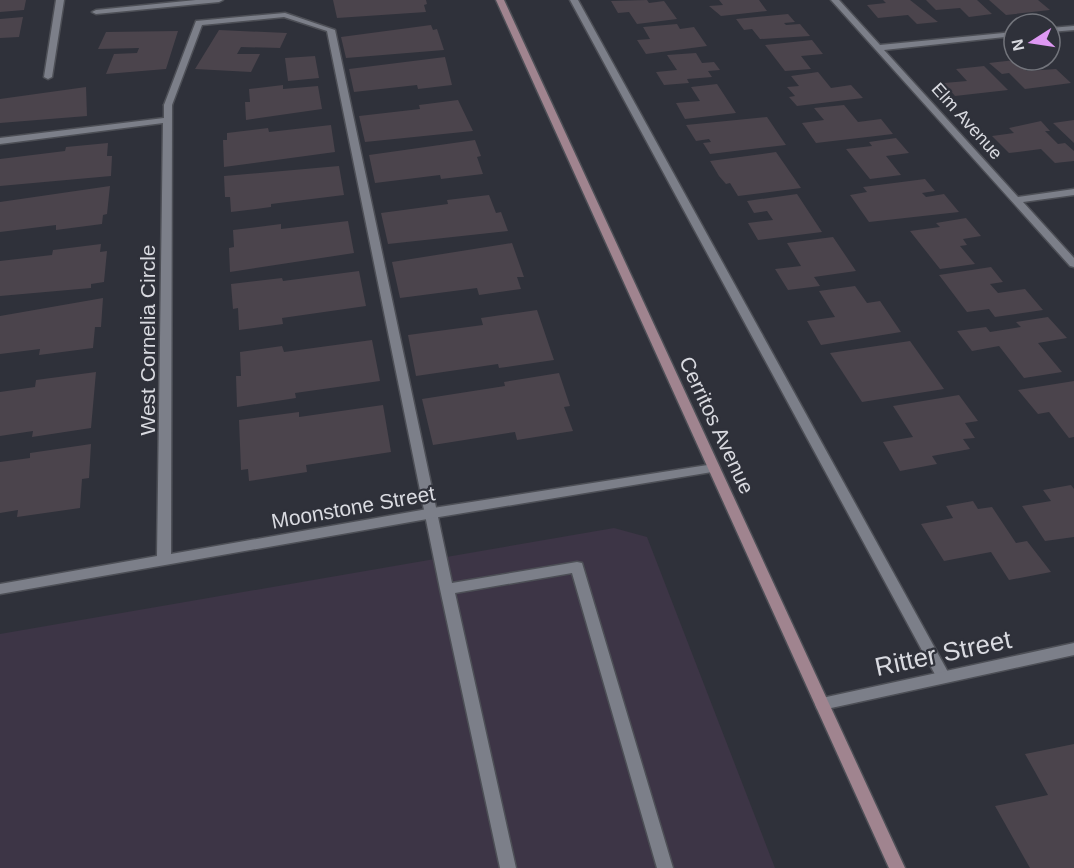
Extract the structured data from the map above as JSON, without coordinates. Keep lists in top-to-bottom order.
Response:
{
  "streets": {
    "main road": ["Cerritos Avenue"],
    "street": [
      "Elm Avenue",
      "West Cornelia Circle",
      "Moonstone Street",
      "Ritter Street"
    ]
  },
  "crossings": [
    ["West Cornelia Circle", "Moonstone Street"],
    ["Cerritos Avenue", "Moonstone Street"],
    ["Cerritos Avenue", "Ritter Street"]
  ],
  "north": "left"
}
